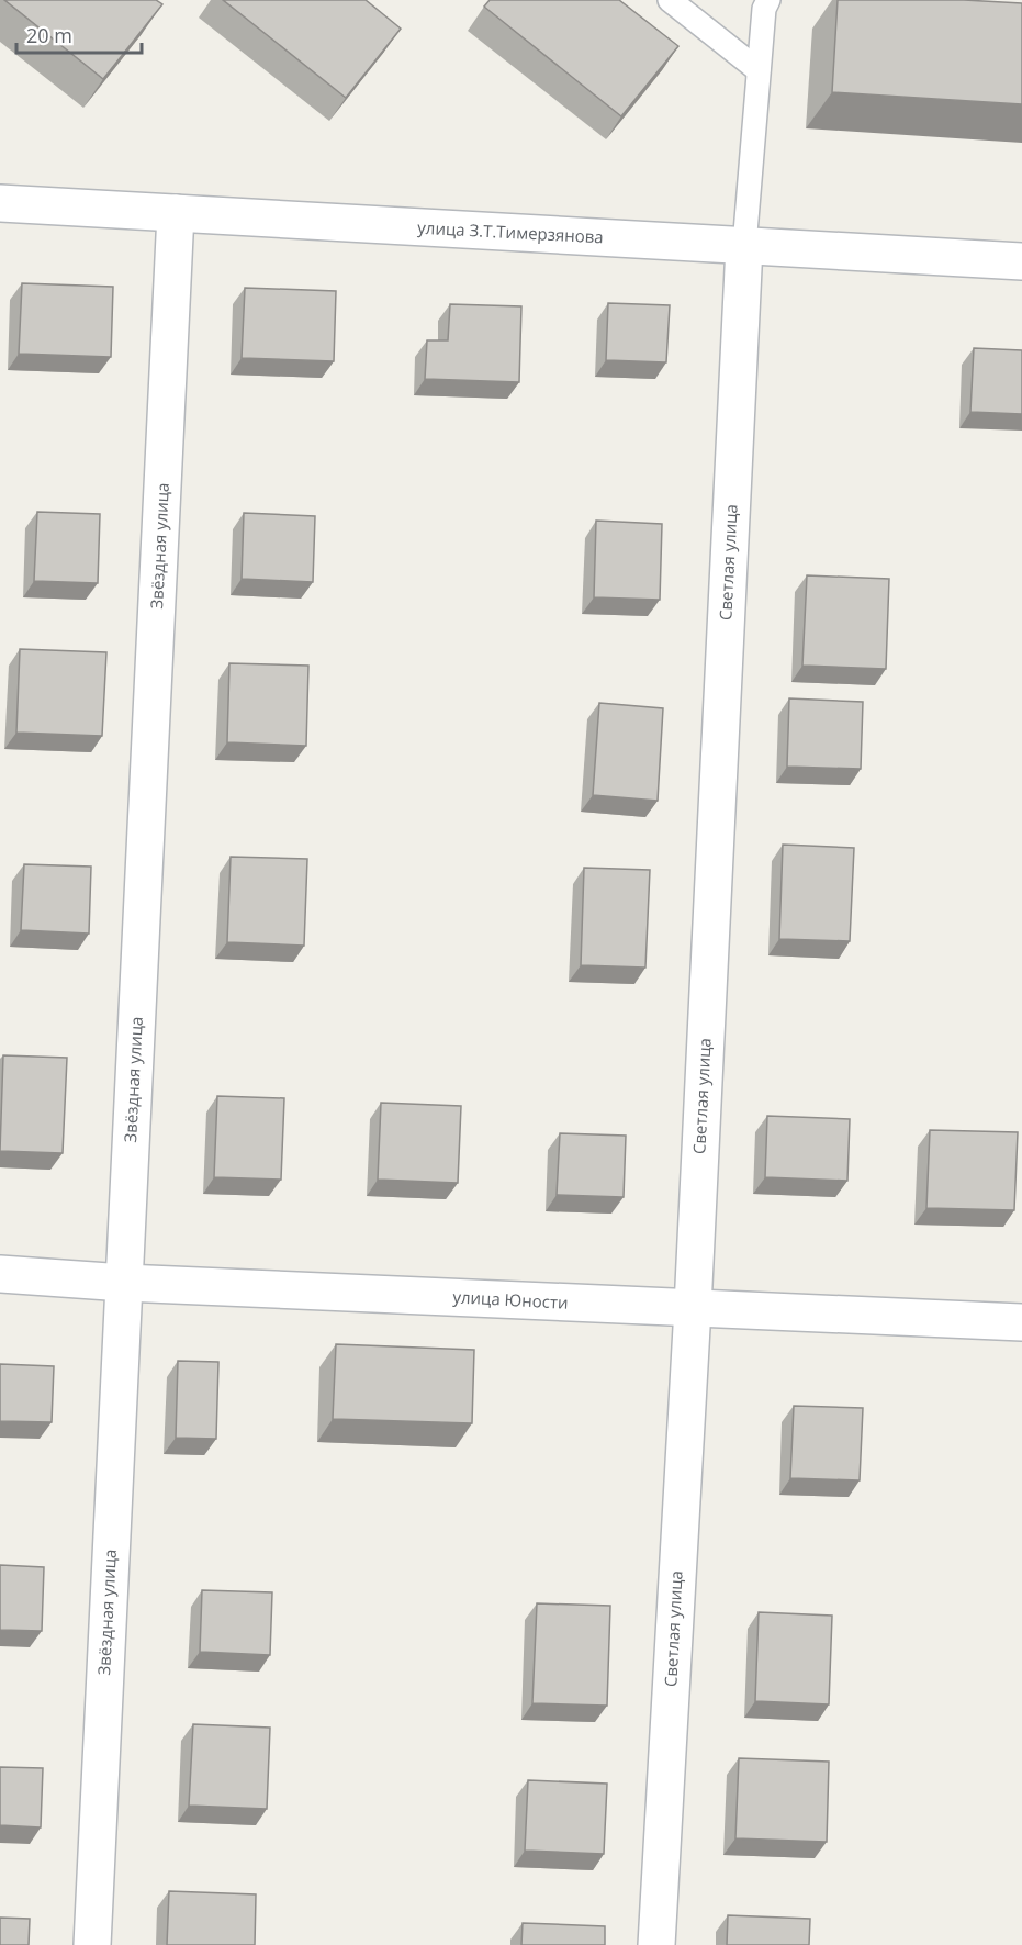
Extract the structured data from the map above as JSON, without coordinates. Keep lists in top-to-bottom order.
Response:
{
  "streets": {
    "street": [
      "улица З.Т.Тимерзянова",
      "Звёздная улица",
      "Светлая улица",
      "улица Юности"
    ]
  },
  "crossings": [
    ["улица З.Т.Тимерзянова", "Звёздная улица"],
    ["улица З.Т.Тимерзянова", "Светлая улица"],
    ["Звёздная улица", "улица Юности"],
    ["Светлая улица", "улица Юности"]
  ],
  "scale_bar": "20 m"
}
